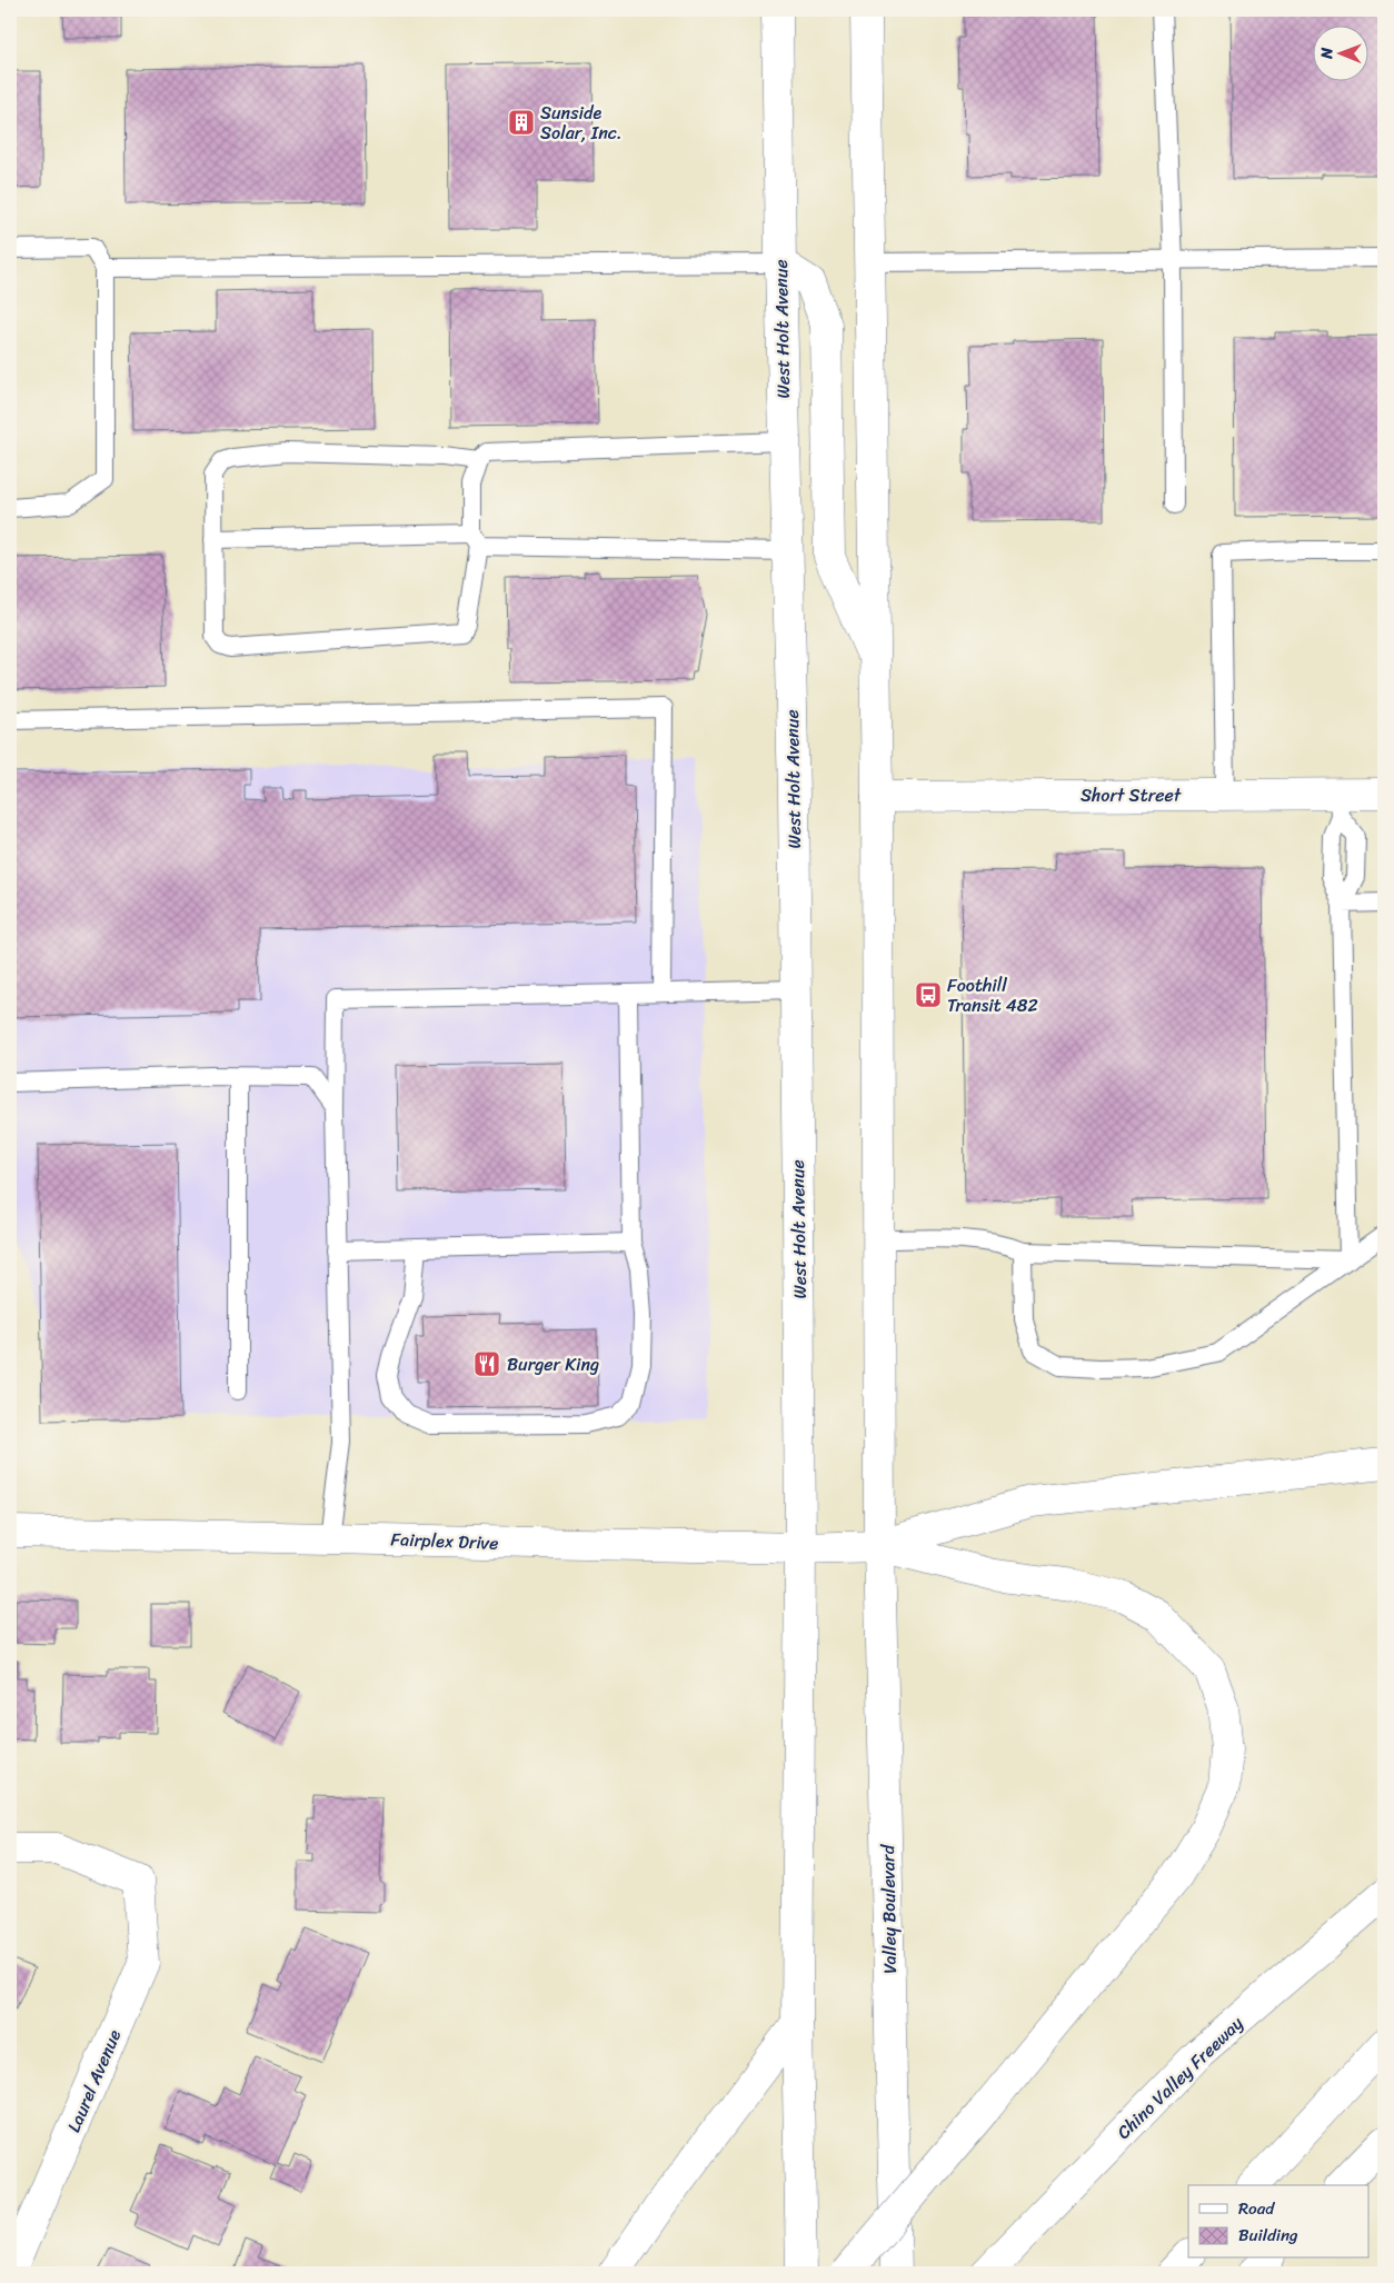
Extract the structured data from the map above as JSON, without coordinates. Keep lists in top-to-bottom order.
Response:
{
  "streets": {
    "main road": [
      "West Holt Avenue",
      "Short Street",
      "Fairplex Drive",
      "Valley Boulevard",
      "Chino Valley Freeway",
      "Laurel Avenue"
    ]
  },
  "crossings": [
    ["West Holt Avenue", "Fairplex Drive"],
    ["Fairplex Drive", "Valley Boulevard"]
  ],
  "places": {
    "building": ["Sunside Solar, Inc."],
    "bus stop": ["Foothill Transit 482"],
    "restaurant": ["Burger King"]
  },
  "legend": ["Road", "Building"],
  "north": "left"
}
